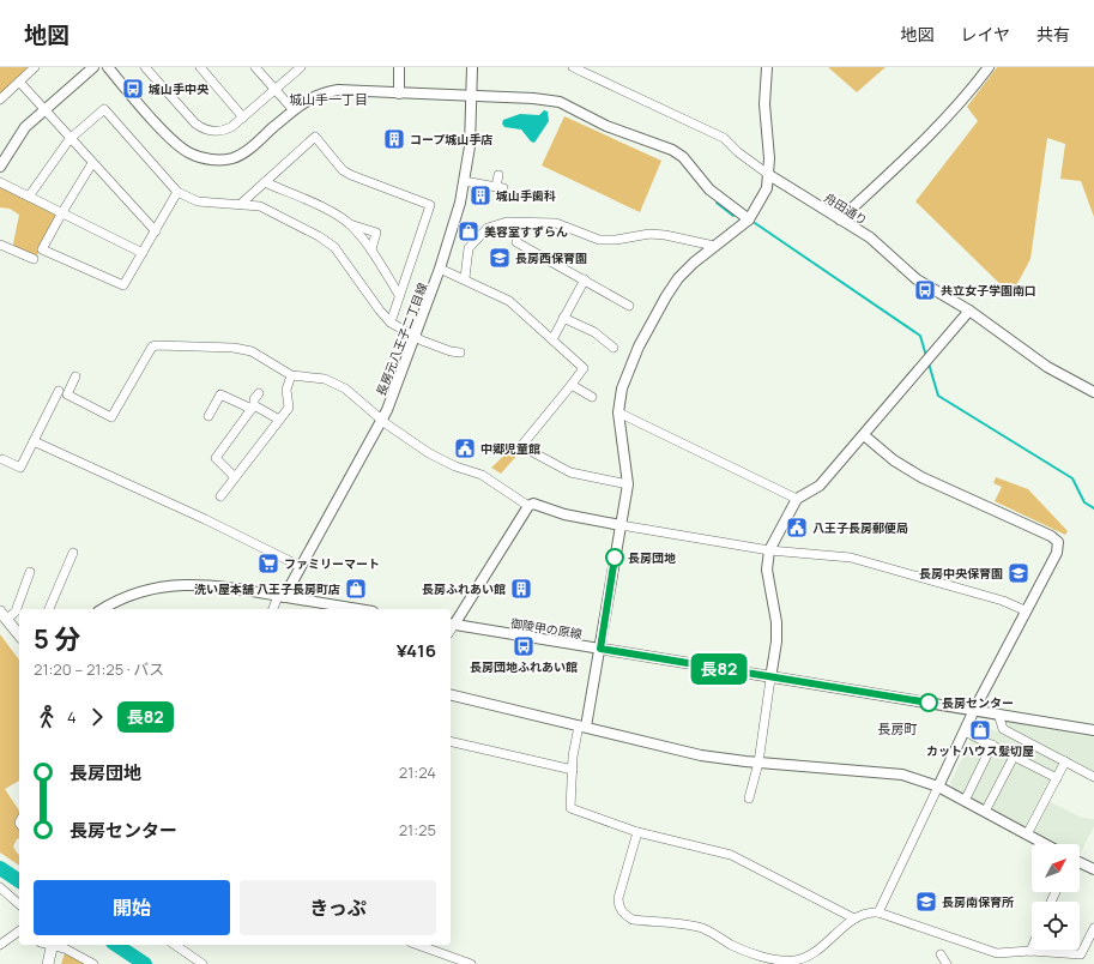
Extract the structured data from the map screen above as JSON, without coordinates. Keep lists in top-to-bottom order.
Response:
{
  "streets": {
    "street": ["舟田通り", "長房元八王子二丁目線", "御陵甲の原線"]
  },
  "districts": ["城山手一丁目", "長房町"],
  "places": {
    "bus stop": ["城山手中央", "共立女子学園南口", "長房団地ふれあい館"],
    "building": ["コープ城山手店", "城山手歯科", "長房ふれあい館"],
    "shop": ["美容室すずらん", "洗い屋本舗 八王子長房町店", "カットハウス髪切屋"],
    "school or university": ["長房西保育園", "長房中央保育園", "長房南保育所"],
    "public building": ["中郷児童館", "八王子長房郵便局"],
    "other": ["長房団地", "長房センター"],
    "supermarket": ["ファミリーマート"]
  },
  "lines": ["bus line 長82"],
  "north": "top right",
  "page": {
    "header": "地図",
    "nav": ["地図", "レイヤ", "共有"],
    "on_map": "長82",
    "heading": ["5 分", "21:20 – 21:25 · バス", "¥416"],
    "legs": ["4", "長82"],
    "list": [
      {
        "name": "長房団地",
        "value": "21:24"
      },
      {
        "name": "長房センター",
        "value": "21:25"
      }
    ],
    "buttons": ["開始", "きっぷ"]
  }
}
